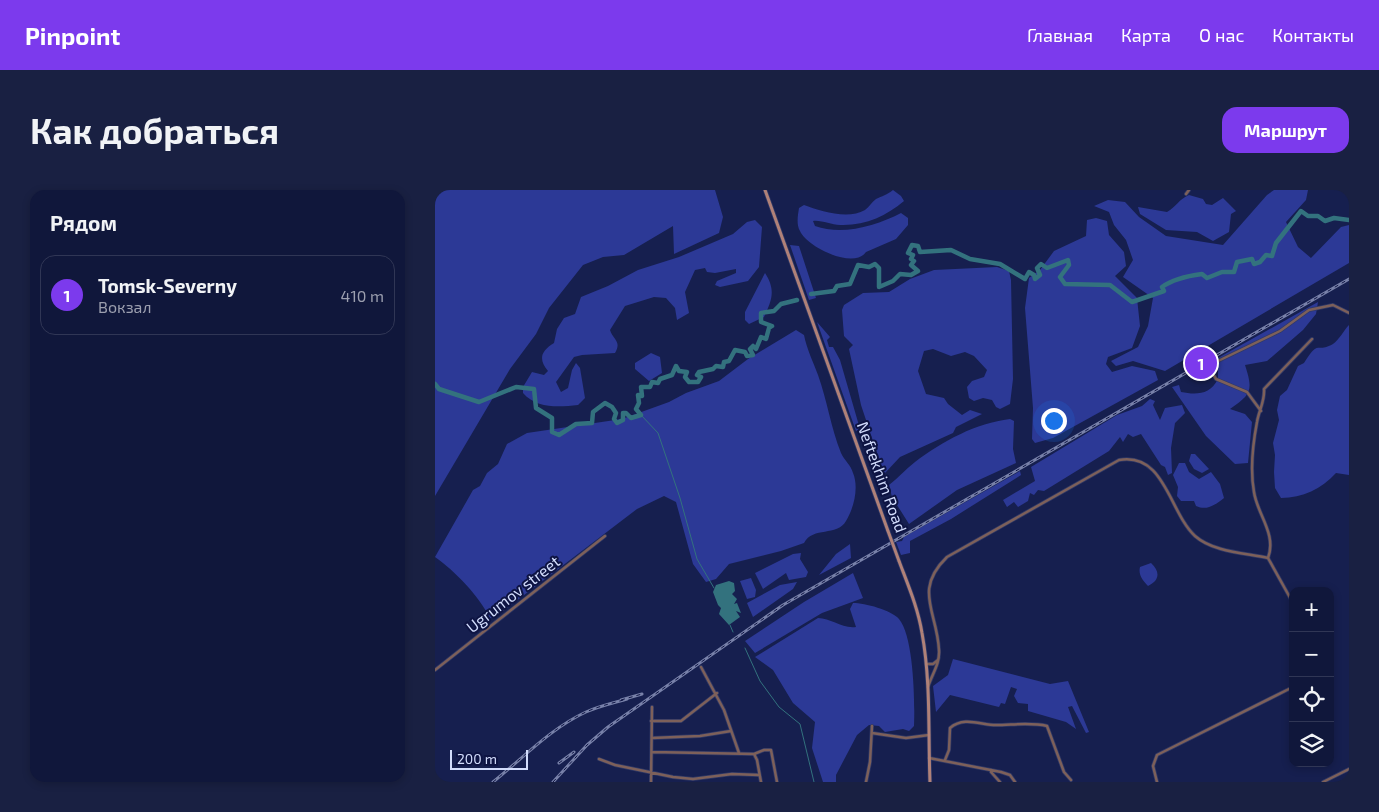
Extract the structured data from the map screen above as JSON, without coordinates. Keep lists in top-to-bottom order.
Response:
{
  "streets": {
    "main road": ["Neftekhim Road"],
    "street": ["Ugrumov street"]
  },
  "scale_bar": "200 m",
  "page": {
    "header": "Pinpoint",
    "nav": [
      "Главная",
      "Карта",
      "О нас",
      "Контакты"
    ],
    "buttons": "Маршрут",
    "title": "Как добраться",
    "heading": "Рядом",
    "list": [
      {
        "mark": "1",
        "name": "Tomsk-Severny",
        "note": "Вокзал",
        "value": "410 m"
      }
    ],
    "pins": "1",
    "map_buttons": ["+", "−"],
    "scale": "200 m"
  }
}
